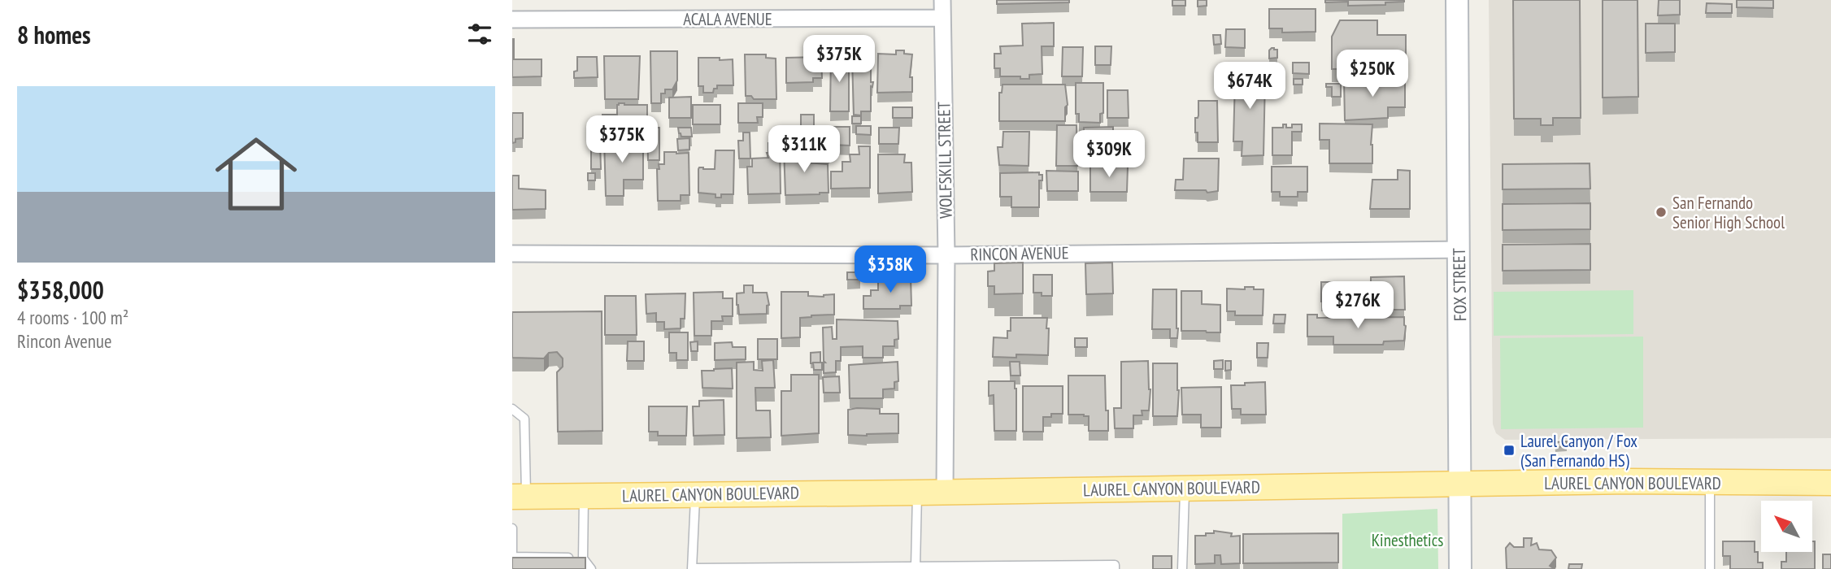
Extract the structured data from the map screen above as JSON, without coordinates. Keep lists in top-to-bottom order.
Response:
{
  "streets": {
    "main road": ["FOX STREET", "LAUREL CANYON BOULEVARD"],
    "street": ["ACALA AVENUE", "WOLFSKILL STREET", "RINCON AVENUE"]
  },
  "crossings": [
    ["ACALA AVENUE", "WOLFSKILL STREET"],
    ["WOLFSKILL STREET", "RINCON AVENUE"],
    ["WOLFSKILL STREET", "LAUREL CANYON BOULEVARD"],
    ["RINCON AVENUE", "FOX STREET"],
    ["FOX STREET", "LAUREL CANYON BOULEVARD"]
  ],
  "parks": ["Kinesthetics"],
  "places": {
    "other": ["San Fernando Senior High School"],
    "transit": ["Laurel Canyon / Fox (San Fernando HS)"]
  },
  "north": "top left",
  "page": {
    "heading": "8 homes",
    "price": [
      "$375K",
      "$250K",
      "$674K",
      "$375K",
      "$311K",
      "$309K",
      "$358K",
      "$276K"
    ],
    "list": [
      {
        "name": "$358,000",
        "note": "4 rooms · 100 m² · Rincon Avenue"
      }
    ]
  }
}
